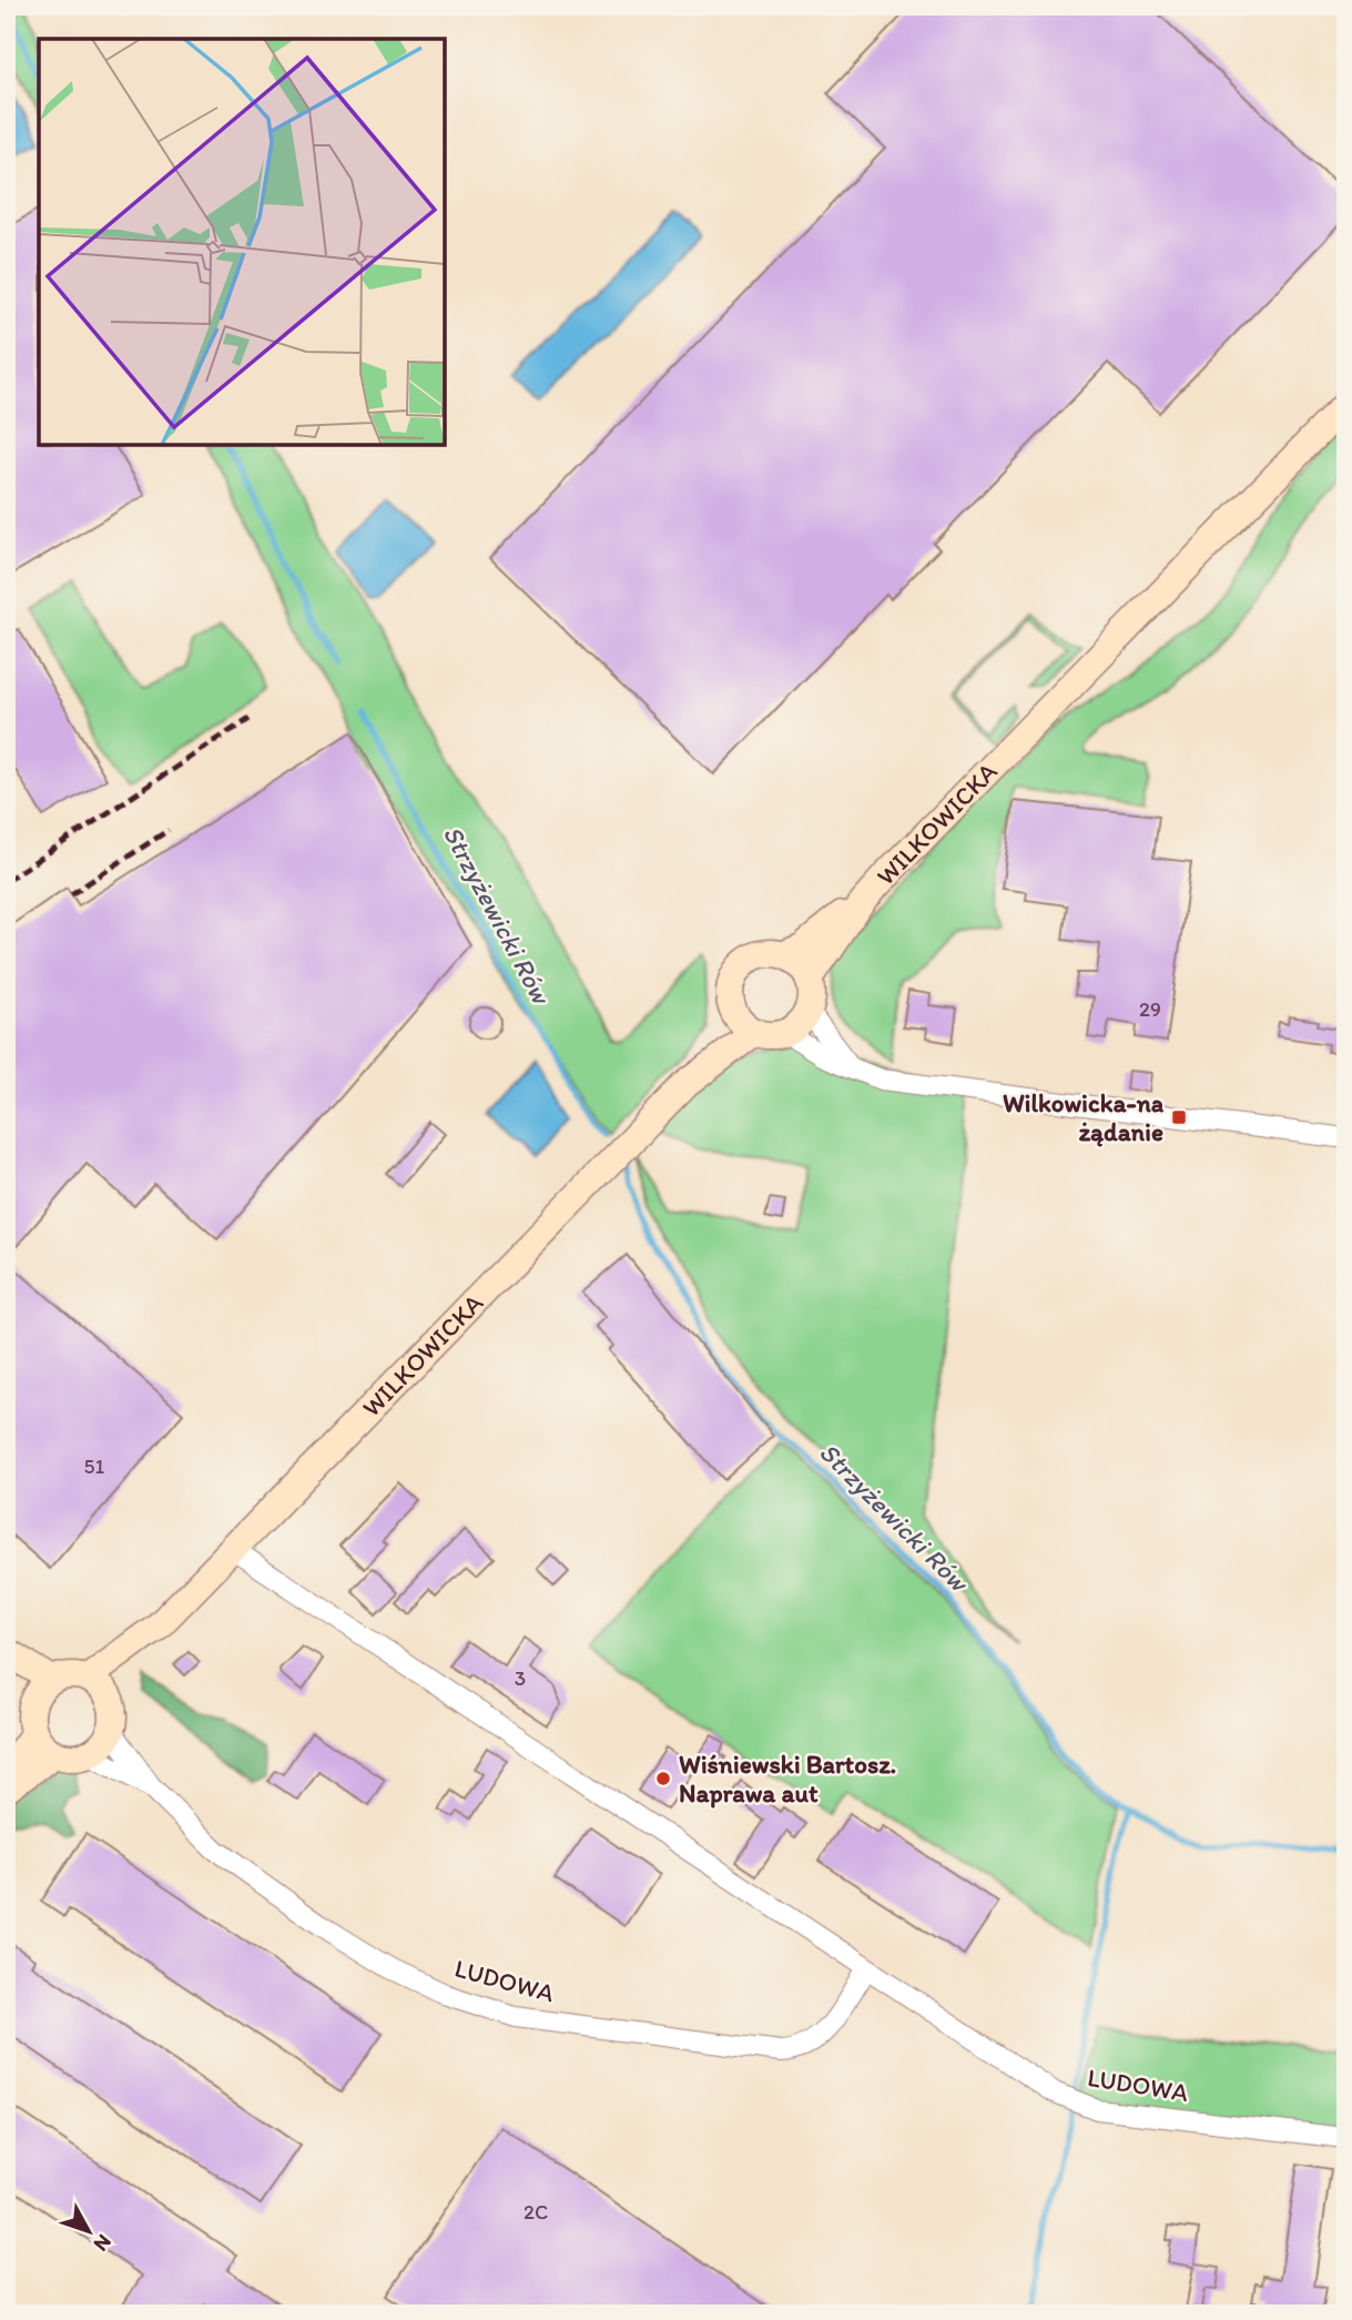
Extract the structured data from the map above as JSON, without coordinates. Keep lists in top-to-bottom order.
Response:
{
  "streets": {
    "main road": ["WILKOWICKA"],
    "street": ["LUDOWA"]
  },
  "crossings": [
    ["WILKOWICKA", "LUDOWA"]
  ],
  "water": ["Strzyżewicki Rów"],
  "places": {
    "transit": ["Wilkowicka-na żądanie"],
    "other": ["Wiśniewski Bartosz. Naprawa aut"]
  },
  "house_numbers": [
    "29",
    "51",
    "3",
    "2C"
  ],
  "north": "bottom right"
}
